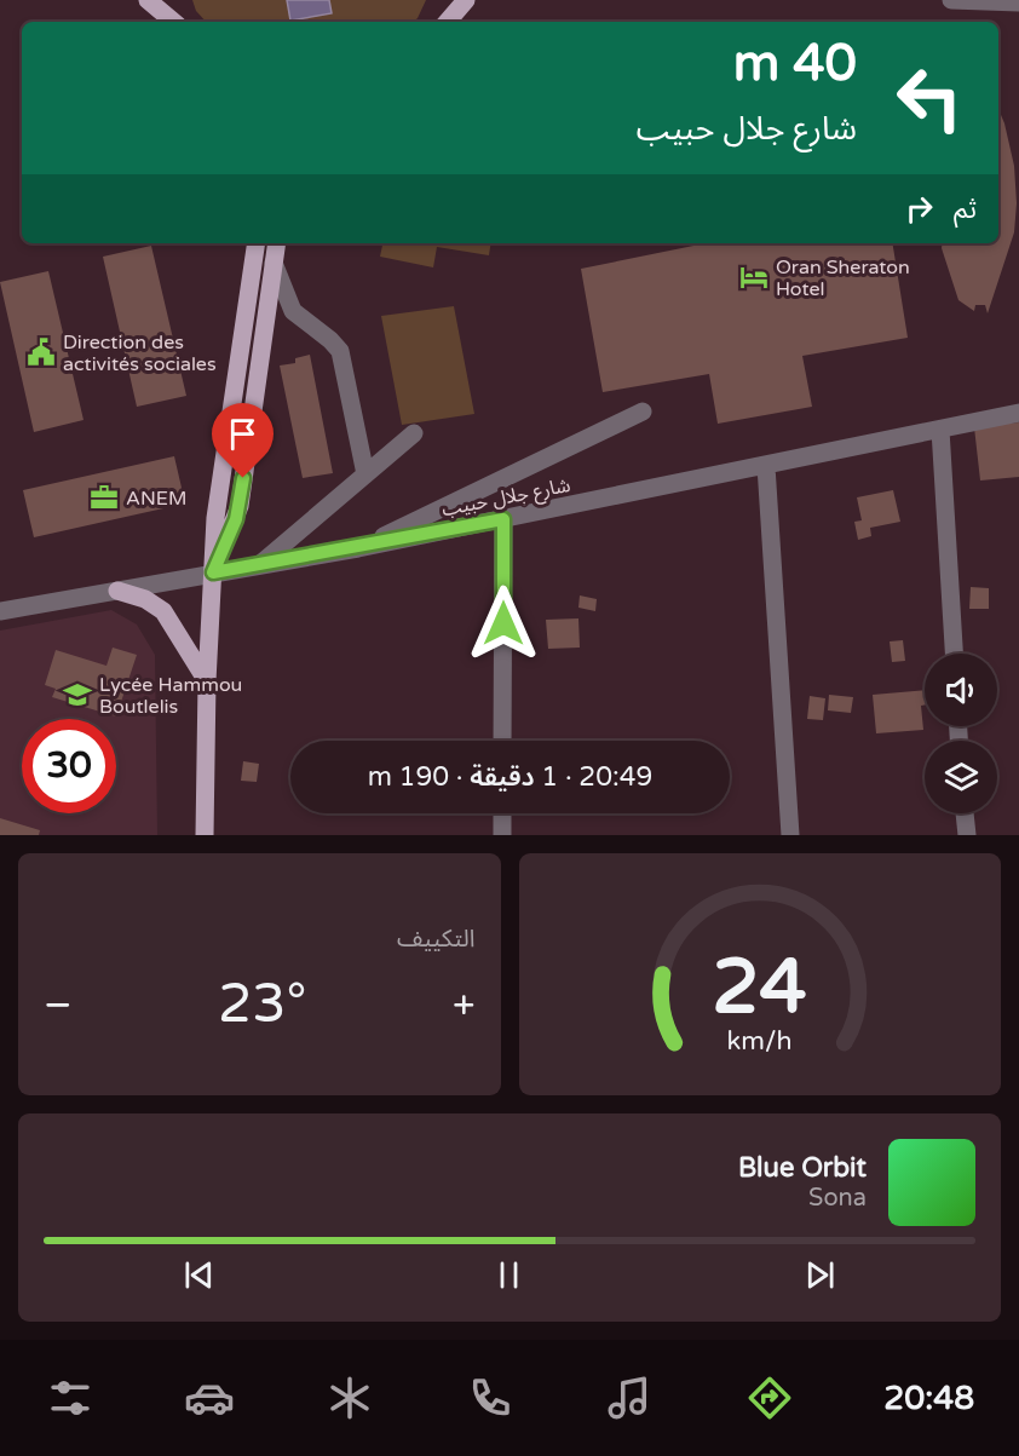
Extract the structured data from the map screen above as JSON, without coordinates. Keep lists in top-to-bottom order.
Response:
{
  "streets": {
    "street": ["شارع جلال حبيب"]
  },
  "places": {
    "hotel": ["Oran Sheraton Hotel"],
    "public building": ["Direction des activités sociales"],
    "office": ["ANEM"],
    "school or university": ["Lycée Hammou Boutlelis"]
  },
  "page": {
    "turn": ["40 m", "شارع جلال حبيب"],
    "then": "ثم",
    "limit": "30",
    "trip": "20:49 · 1 دقيقة · 190 m",
    "tile": "التكييف",
    "heat": ["−", "23°", "+"],
    "song": ["Blue Orbit", "Sona"],
    "tabs": "20:48",
    "gauge": ["24", "km/h"]
  }
}
